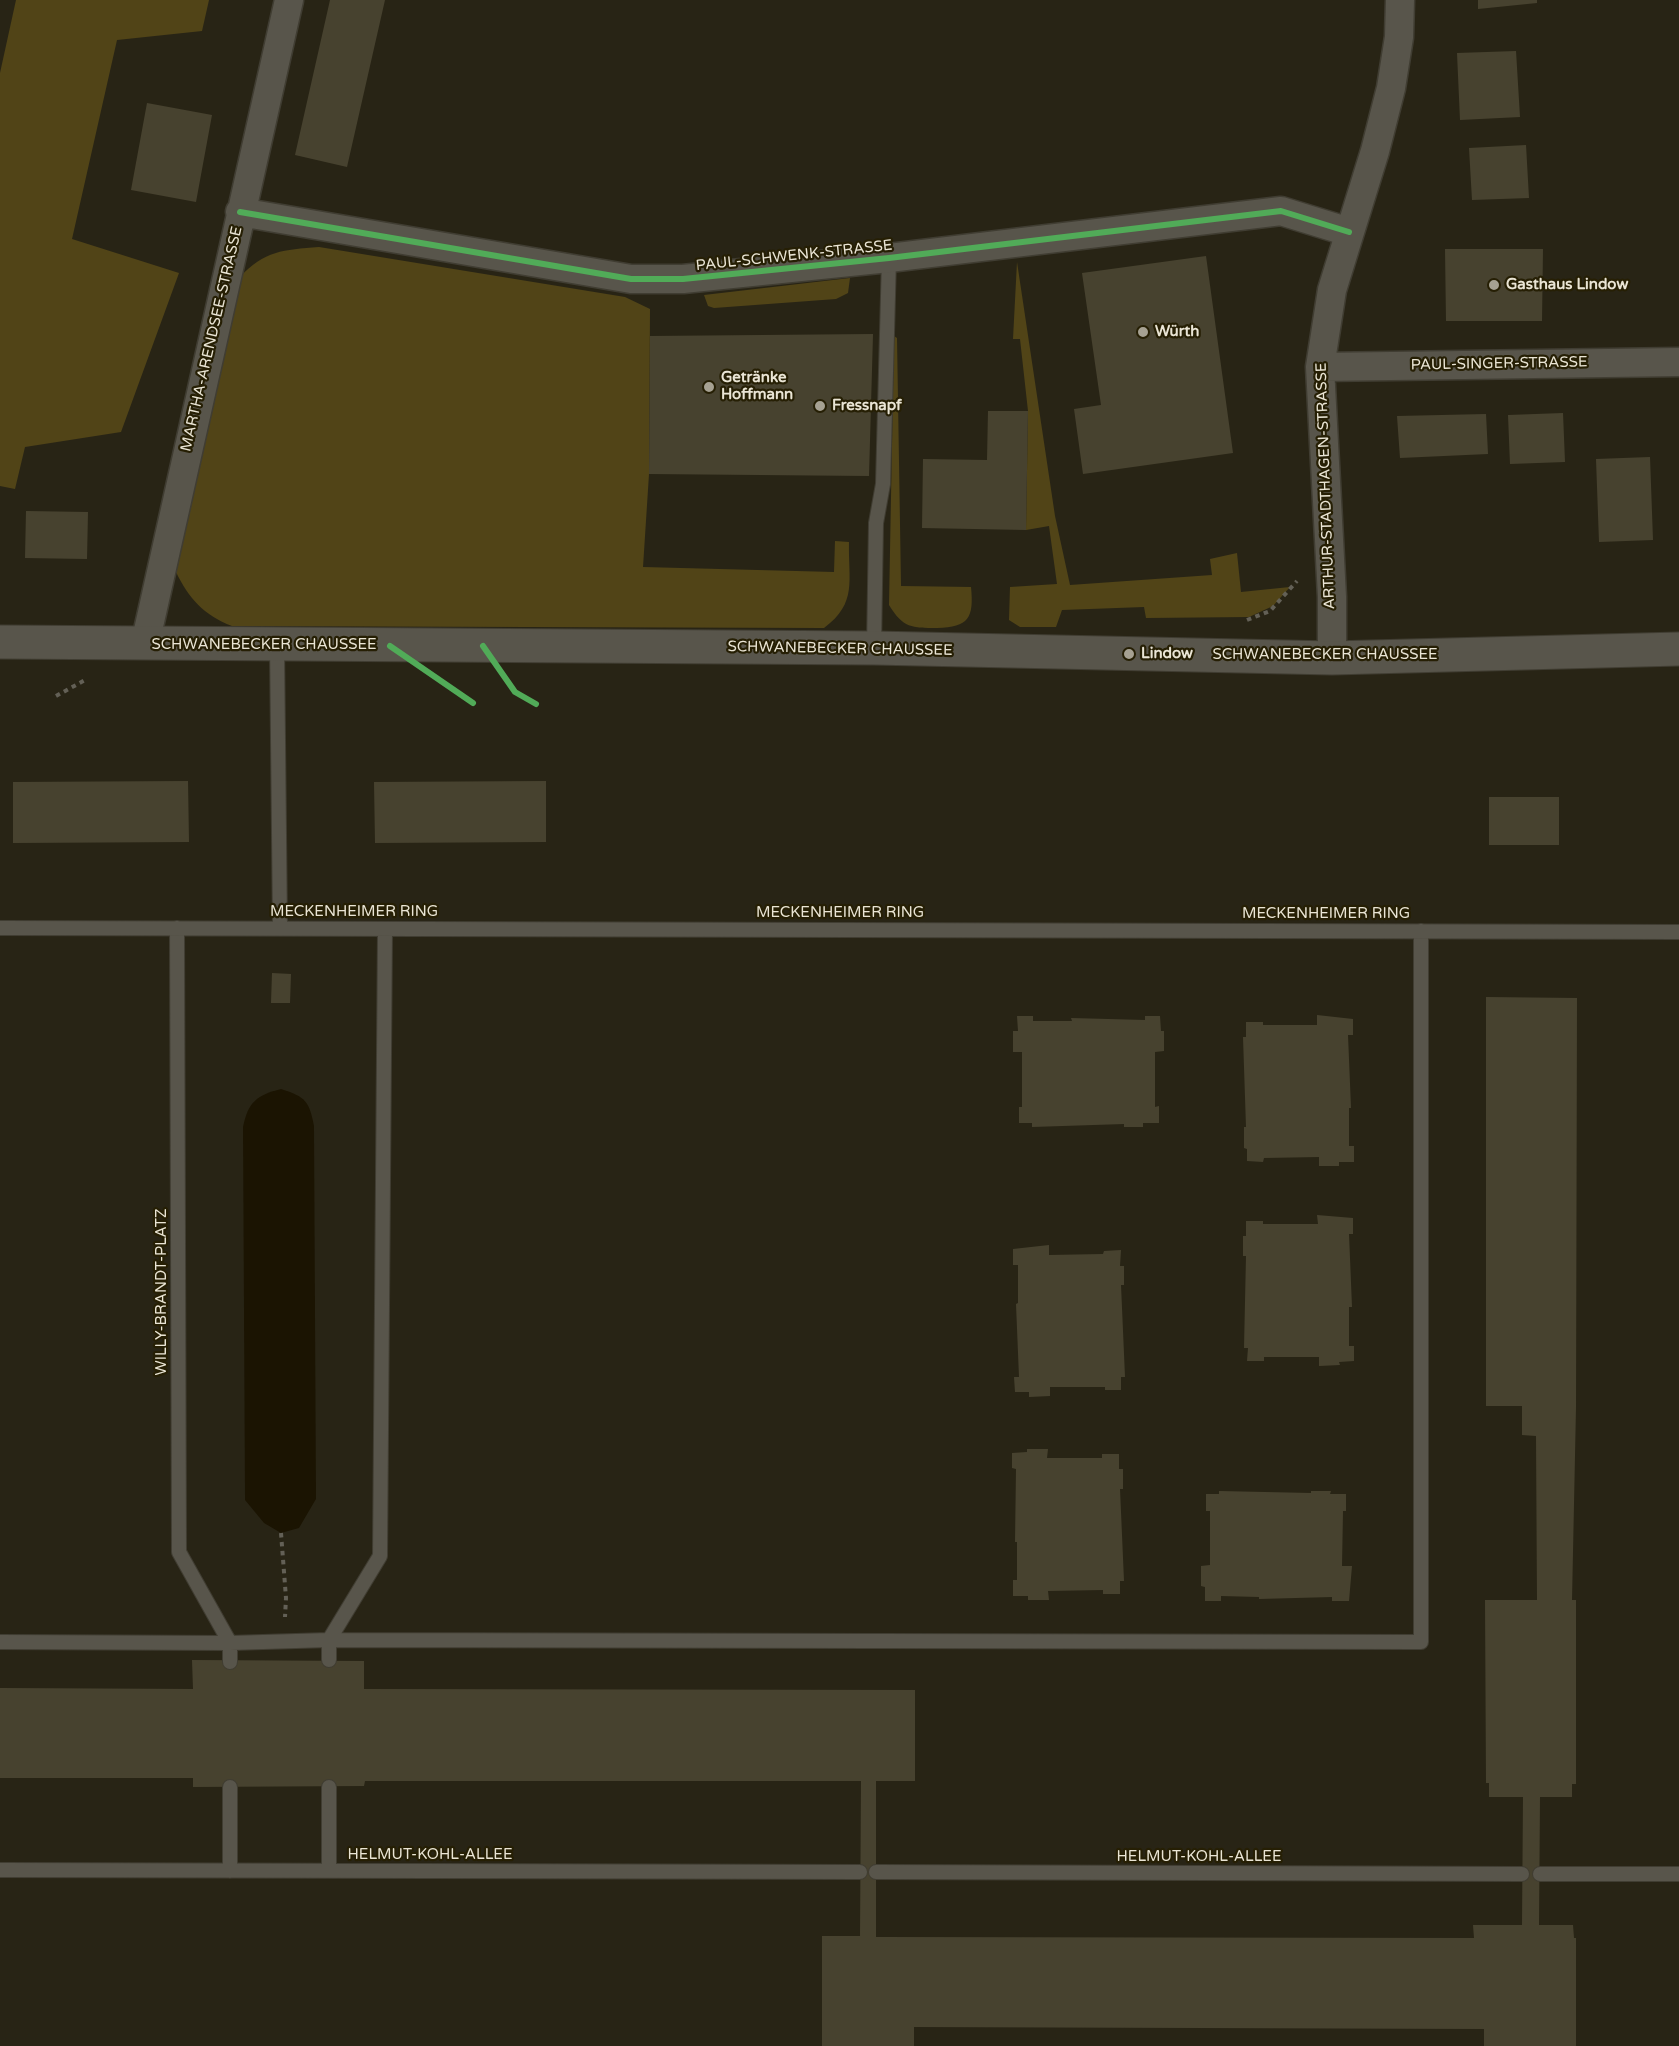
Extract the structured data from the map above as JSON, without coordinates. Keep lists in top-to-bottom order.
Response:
{
  "streets": {
    "main road": ["SCHWANEBECKER CHAUSSEE"],
    "street": [
      "PAUL-SCHWENK-STRASSE",
      "MARTHA-ARENDSEE-STRASSE",
      "PAUL-SINGER-STRASSE",
      "ARTHUR-STADTHAGEN-STRASSE"
    ],
    "lane": ["MECKENHEIMER RING", "WILLY-BRANDT-PLATZ", "HELMUT-KOHL-ALLEE"]
  },
  "crossings": [
    ["PAUL-SCHWENK-STRASSE", "MARTHA-ARENDSEE-STRASSE"],
    ["PAUL-SCHWENK-STRASSE", "ARTHUR-STADTHAGEN-STRASSE"],
    ["MARTHA-ARENDSEE-STRASSE", "SCHWANEBECKER CHAUSSEE"],
    ["PAUL-SINGER-STRASSE", "ARTHUR-STADTHAGEN-STRASSE"],
    ["ARTHUR-STADTHAGEN-STRASSE", "SCHWANEBECKER CHAUSSEE"],
    ["MECKENHEIMER RING", "WILLY-BRANDT-PLATZ"]
  ],
  "places": [
    "Gasthaus Lindow",
    "Würth",
    "Getränke Hoffmann",
    "Fressnapf",
    "Lindow"
  ]
}
